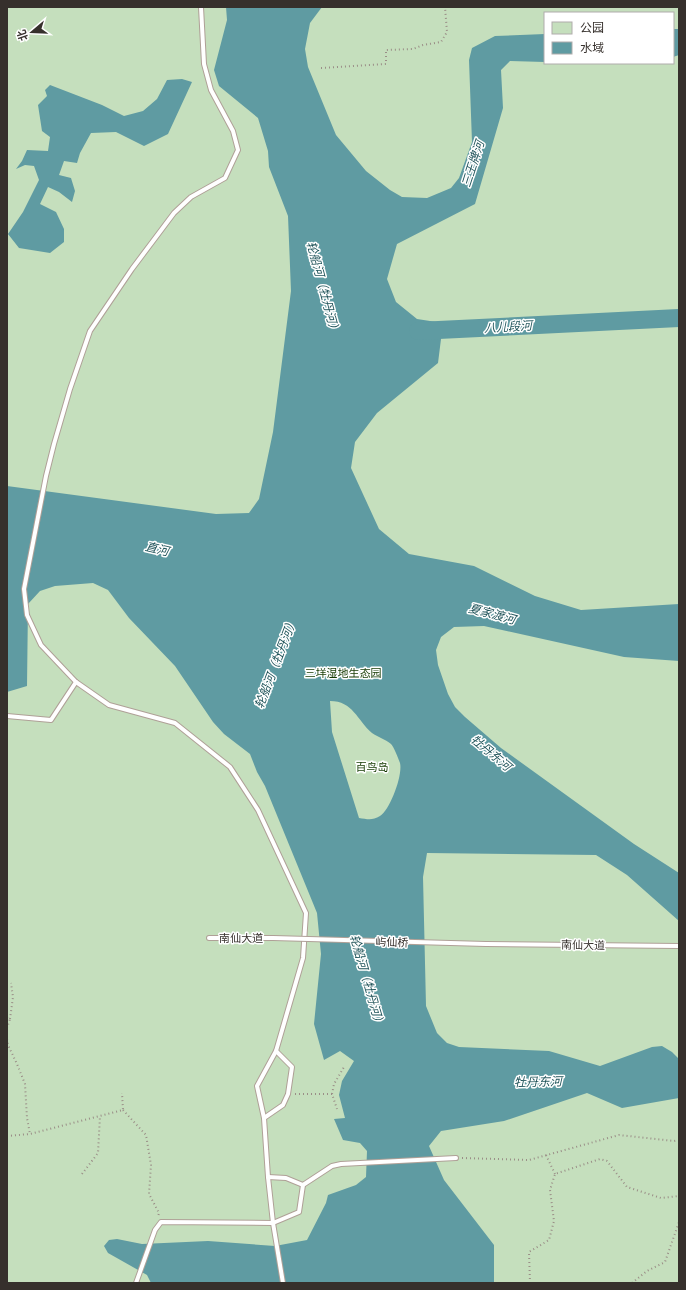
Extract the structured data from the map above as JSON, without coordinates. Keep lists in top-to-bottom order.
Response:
{
  "streets": {
    "lane": ["南仙大道", "屿仙桥"]
  },
  "crossings": [
    ["南仙大道", "屿仙桥"]
  ],
  "water": [
    "三王牌河",
    "轮船河（牡丹河）",
    "八儿段河",
    "直河",
    "夏家渡河",
    "牡丹东河"
  ],
  "parks": ["三垟湿地生态园", "百鸟岛"],
  "legend": ["公园", "水域"],
  "north": "left"
}
